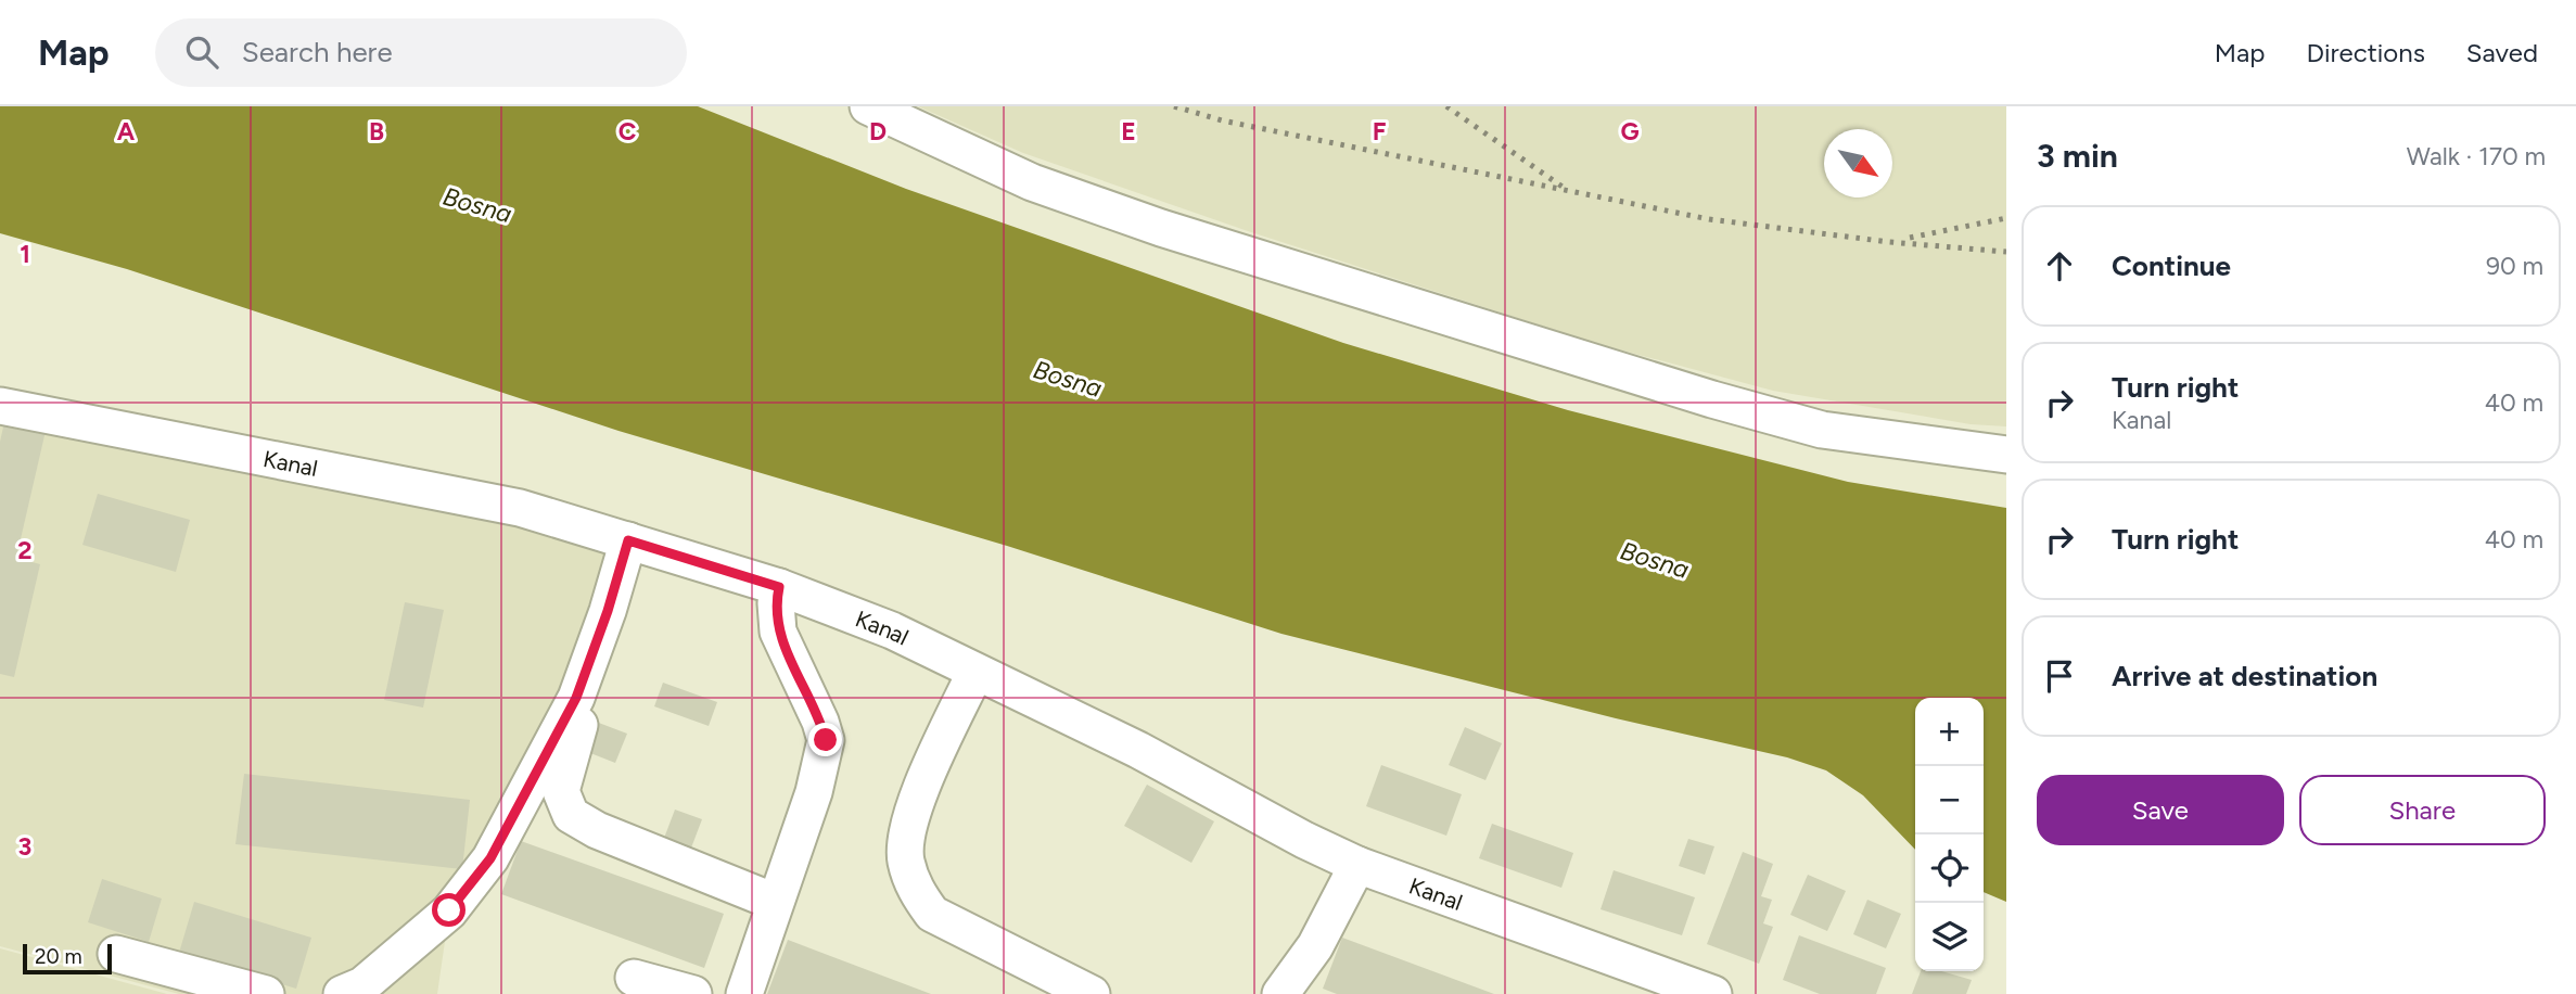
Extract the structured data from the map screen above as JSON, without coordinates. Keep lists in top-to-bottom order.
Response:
{
  "streets": {
    "street": ["Kanal"]
  },
  "water": ["Bosna"],
  "scale_bar": "20 m",
  "north": "bottom right",
  "page": {
    "header": "Map",
    "search": "Search here",
    "nav": ["Map", "Directions", "Saved"],
    "heading": ["3 min", "Walk · 170 m"],
    "list": [
      ["Continue", "90 m"],
      ["Turn right", "Kanal", "40 m"],
      ["Turn right", "40 m"],
      "Arrive at destination"
    ],
    "map_buttons": ["+", "−"],
    "buttons": ["Save", "Share"],
    "scale": "20 m"
  },
  "grid": {
    "columns": [
      "A",
      "B",
      "C",
      "D",
      "E",
      "F",
      "G"
    ],
    "rows": ["1", "2", "3"]
  }
}
